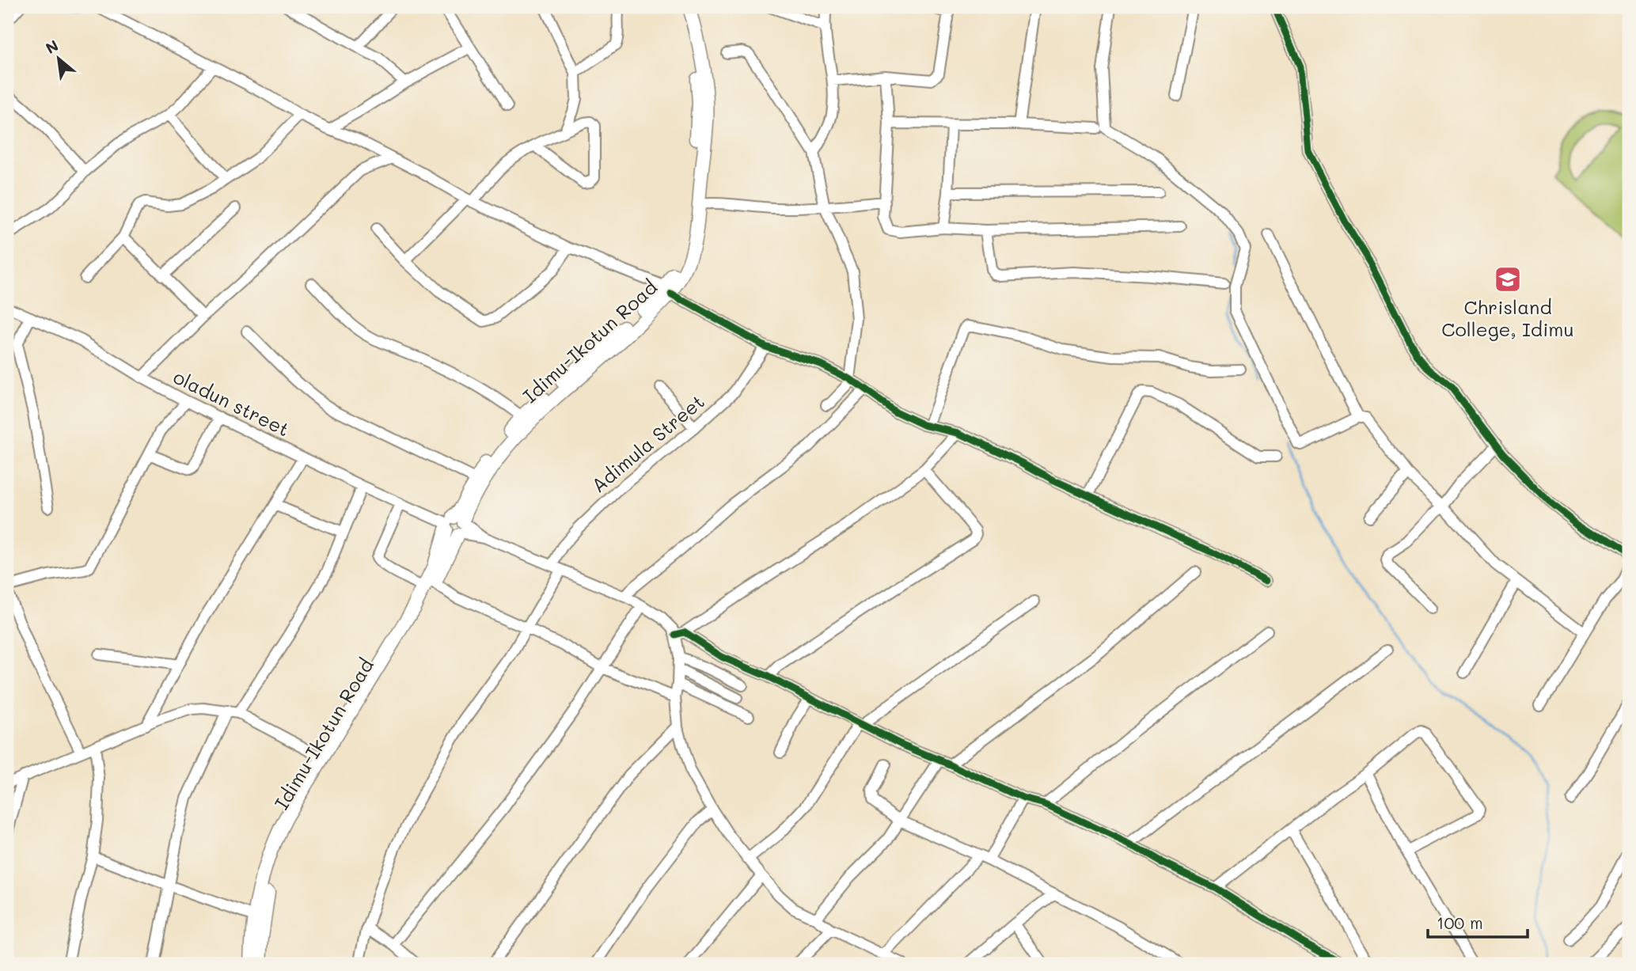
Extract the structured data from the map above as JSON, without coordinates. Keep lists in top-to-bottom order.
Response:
{
  "streets": {
    "main road": ["Idimu-Ikotun Road"],
    "street": ["oladun street", "Adimula Street"]
  },
  "crossings": [
    ["Idimu-Ikotun Road", "oladun street"],
    ["oladun street", "Adimula Street"]
  ],
  "places": {
    "school or university": ["Chrisland College, Idimu"]
  },
  "scale_bar": "100 m",
  "north": "top left"
}
